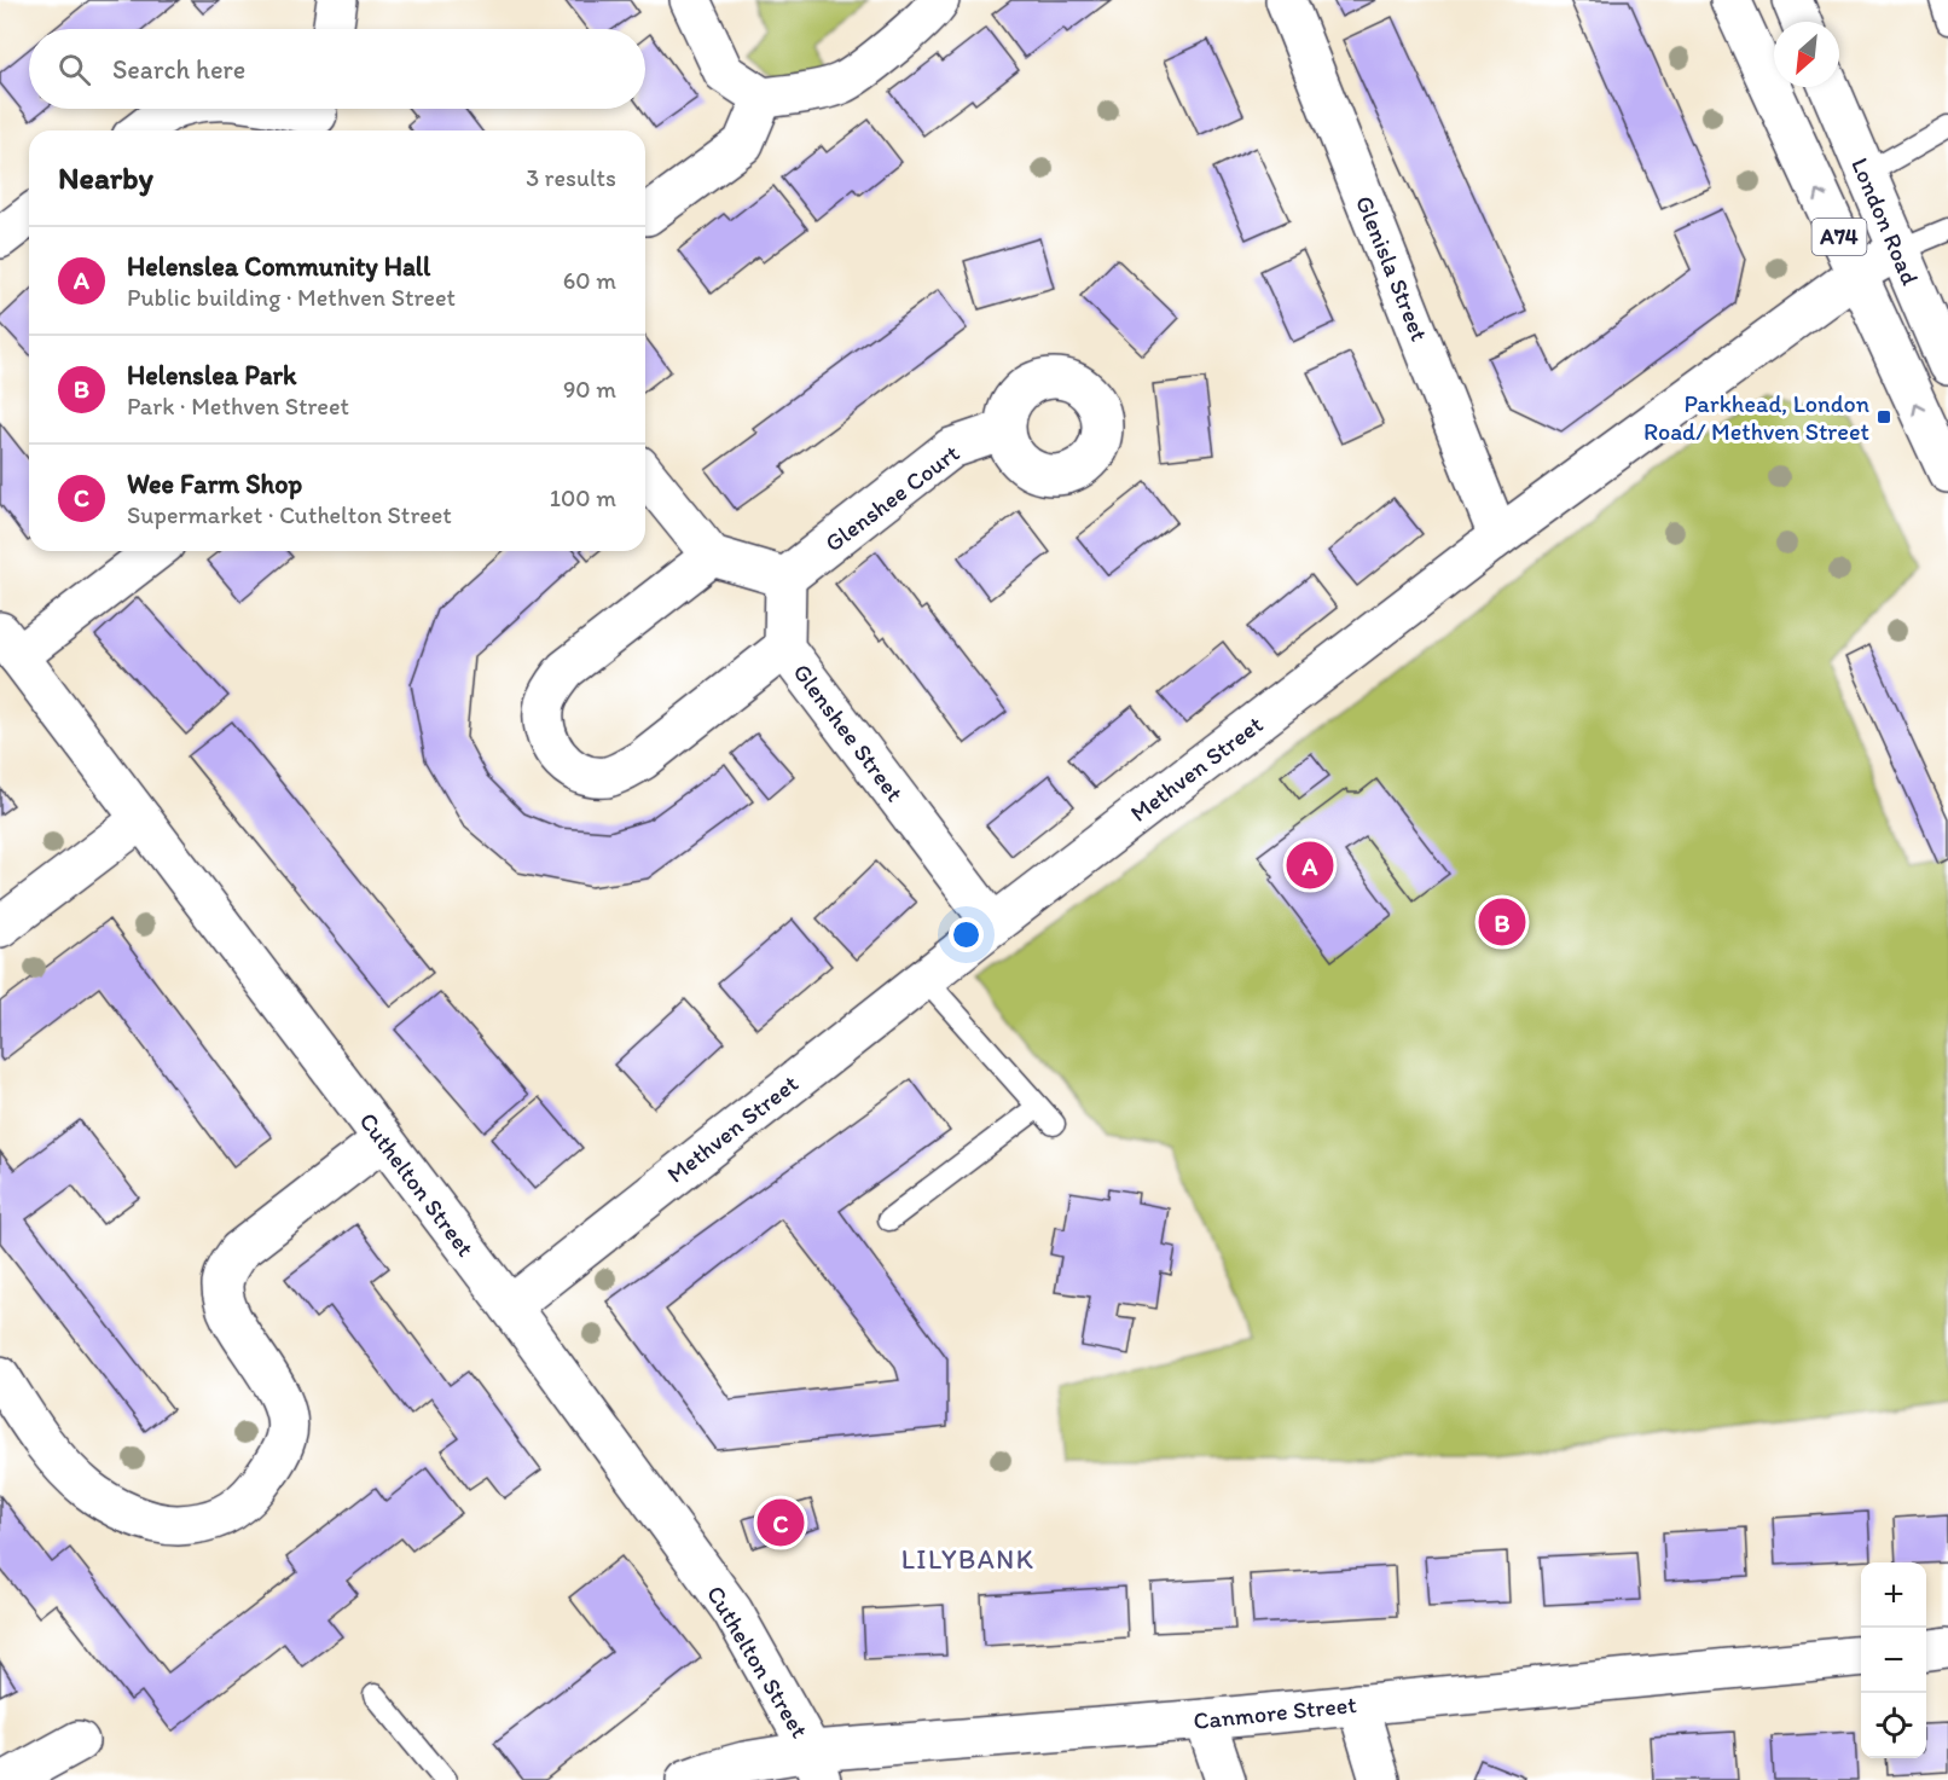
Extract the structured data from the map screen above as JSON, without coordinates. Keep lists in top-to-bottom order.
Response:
{
  "streets": {
    "street": [
      "London Road",
      "A74",
      "Glenisla Street",
      "Glenshee Court",
      "Glenshee Street",
      "Methven Street",
      "Cuthelton Street",
      "Canmore Street"
    ]
  },
  "crossings": [
    ["London Road", "Methven Street"],
    ["Glenisla Street", "Methven Street"],
    ["Glenshee Court", "Glenshee Street"],
    ["Glenshee Street", "Methven Street"],
    ["Methven Street", "Cuthelton Street"],
    ["Cuthelton Street", "Canmore Street"]
  ],
  "districts": ["LILYBANK"],
  "places": {
    "transit": ["Parkhead, London Road/ Methven Street"]
  },
  "north": "bottom left",
  "page": {
    "search": "Search here",
    "heading": ["Nearby", "3 results"],
    "list": [
      {
        "mark": "A",
        "name": "Helenslea Community Hall",
        "note": "Public building · Methven Street",
        "value": "60 m"
      },
      {
        "mark": "B",
        "name": "Helenslea Park",
        "note": "Park · Methven Street",
        "value": "90 m"
      },
      {
        "mark": "C",
        "name": "Wee Farm Shop",
        "note": "Supermarket · Cuthelton Street",
        "value": "100 m"
      }
    ],
    "pins": ["A", "B", "C"],
    "map_buttons": ["+", "−"]
  }
}
